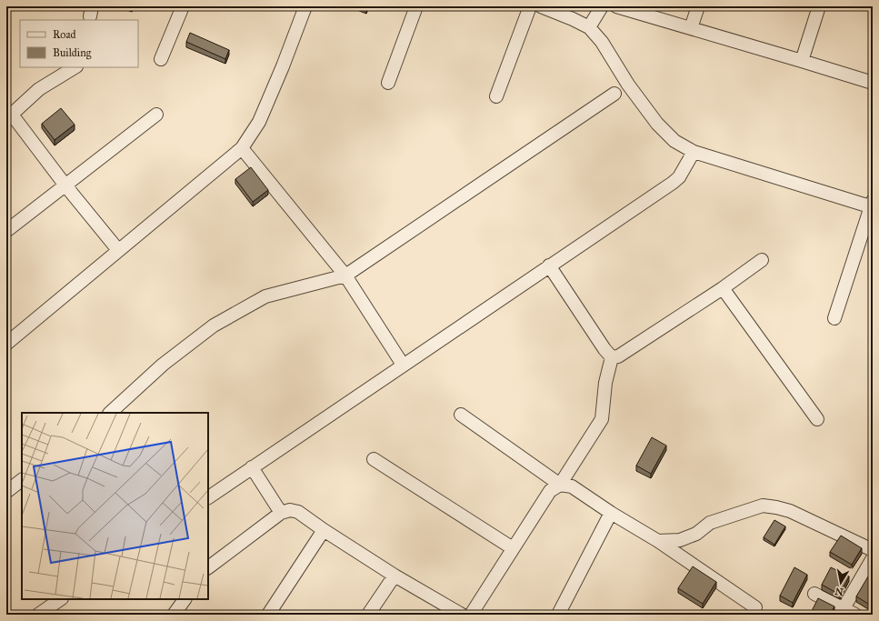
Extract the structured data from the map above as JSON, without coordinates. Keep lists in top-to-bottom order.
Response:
{
  "legend": ["Road", "Building"],
  "north": "bottom"
}
